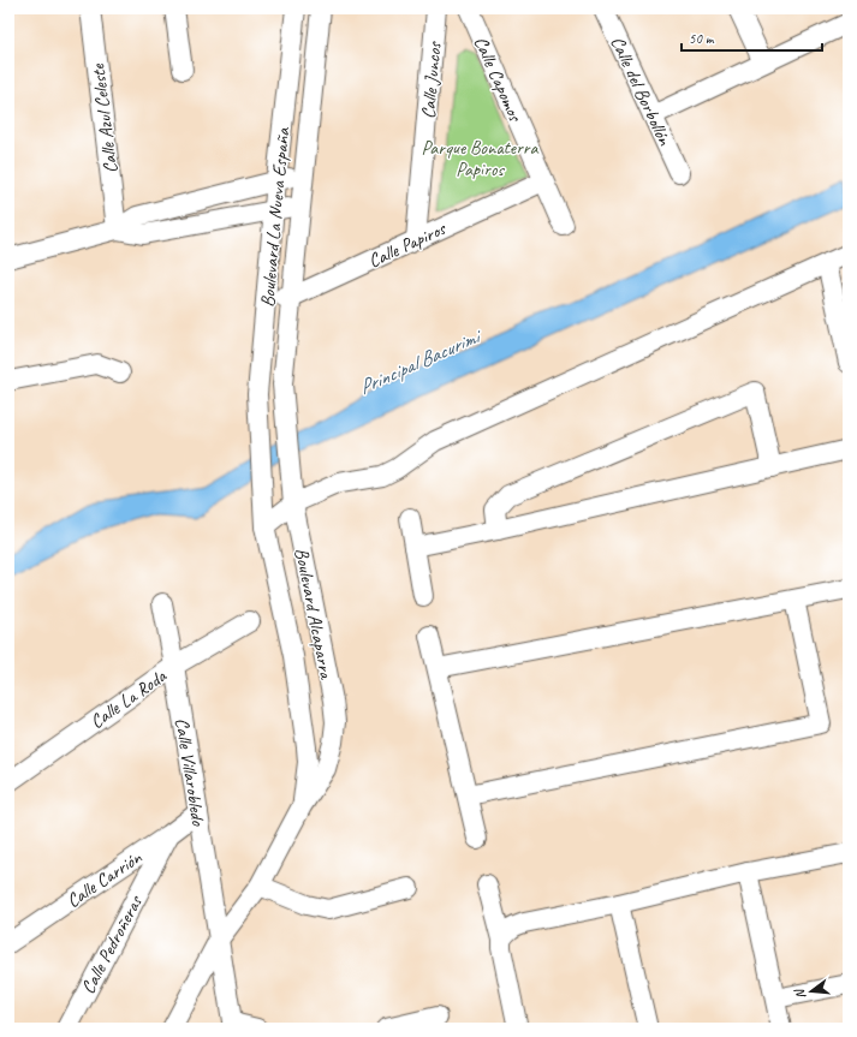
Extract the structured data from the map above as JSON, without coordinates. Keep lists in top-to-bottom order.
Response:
{
  "streets": {
    "street": [
      "Calle Capomos",
      "Calle Juncos",
      "Calle del Borbollón",
      "Calle Azul Celeste",
      "Boulevard La Nueva España",
      "Calle Papiros",
      "Boulevard Alcaparra",
      "Calle La Roda",
      "Calle Villarobledo",
      "Calle Carrión",
      "Calle Pedroñeras"
    ]
  },
  "crossings": [
    ["Calle Capomos", "Calle Papiros"],
    ["Calle Juncos", "Calle Papiros"],
    ["Boulevard La Nueva España", "Calle Papiros"],
    ["Boulevard La Nueva España", "Boulevard Alcaparra"],
    ["Boulevard Alcaparra", "Calle Villarobledo"],
    ["Calle La Roda", "Calle Villarobledo"],
    ["Calle Villarobledo", "Calle Carrión"],
    ["Calle Carrión", "Calle Pedroñeras"]
  ],
  "water": ["Principal Bacurimi"],
  "parks": ["Parque Bonaterra Papiros"],
  "scale_bar": "50 m",
  "north": "left"
}
